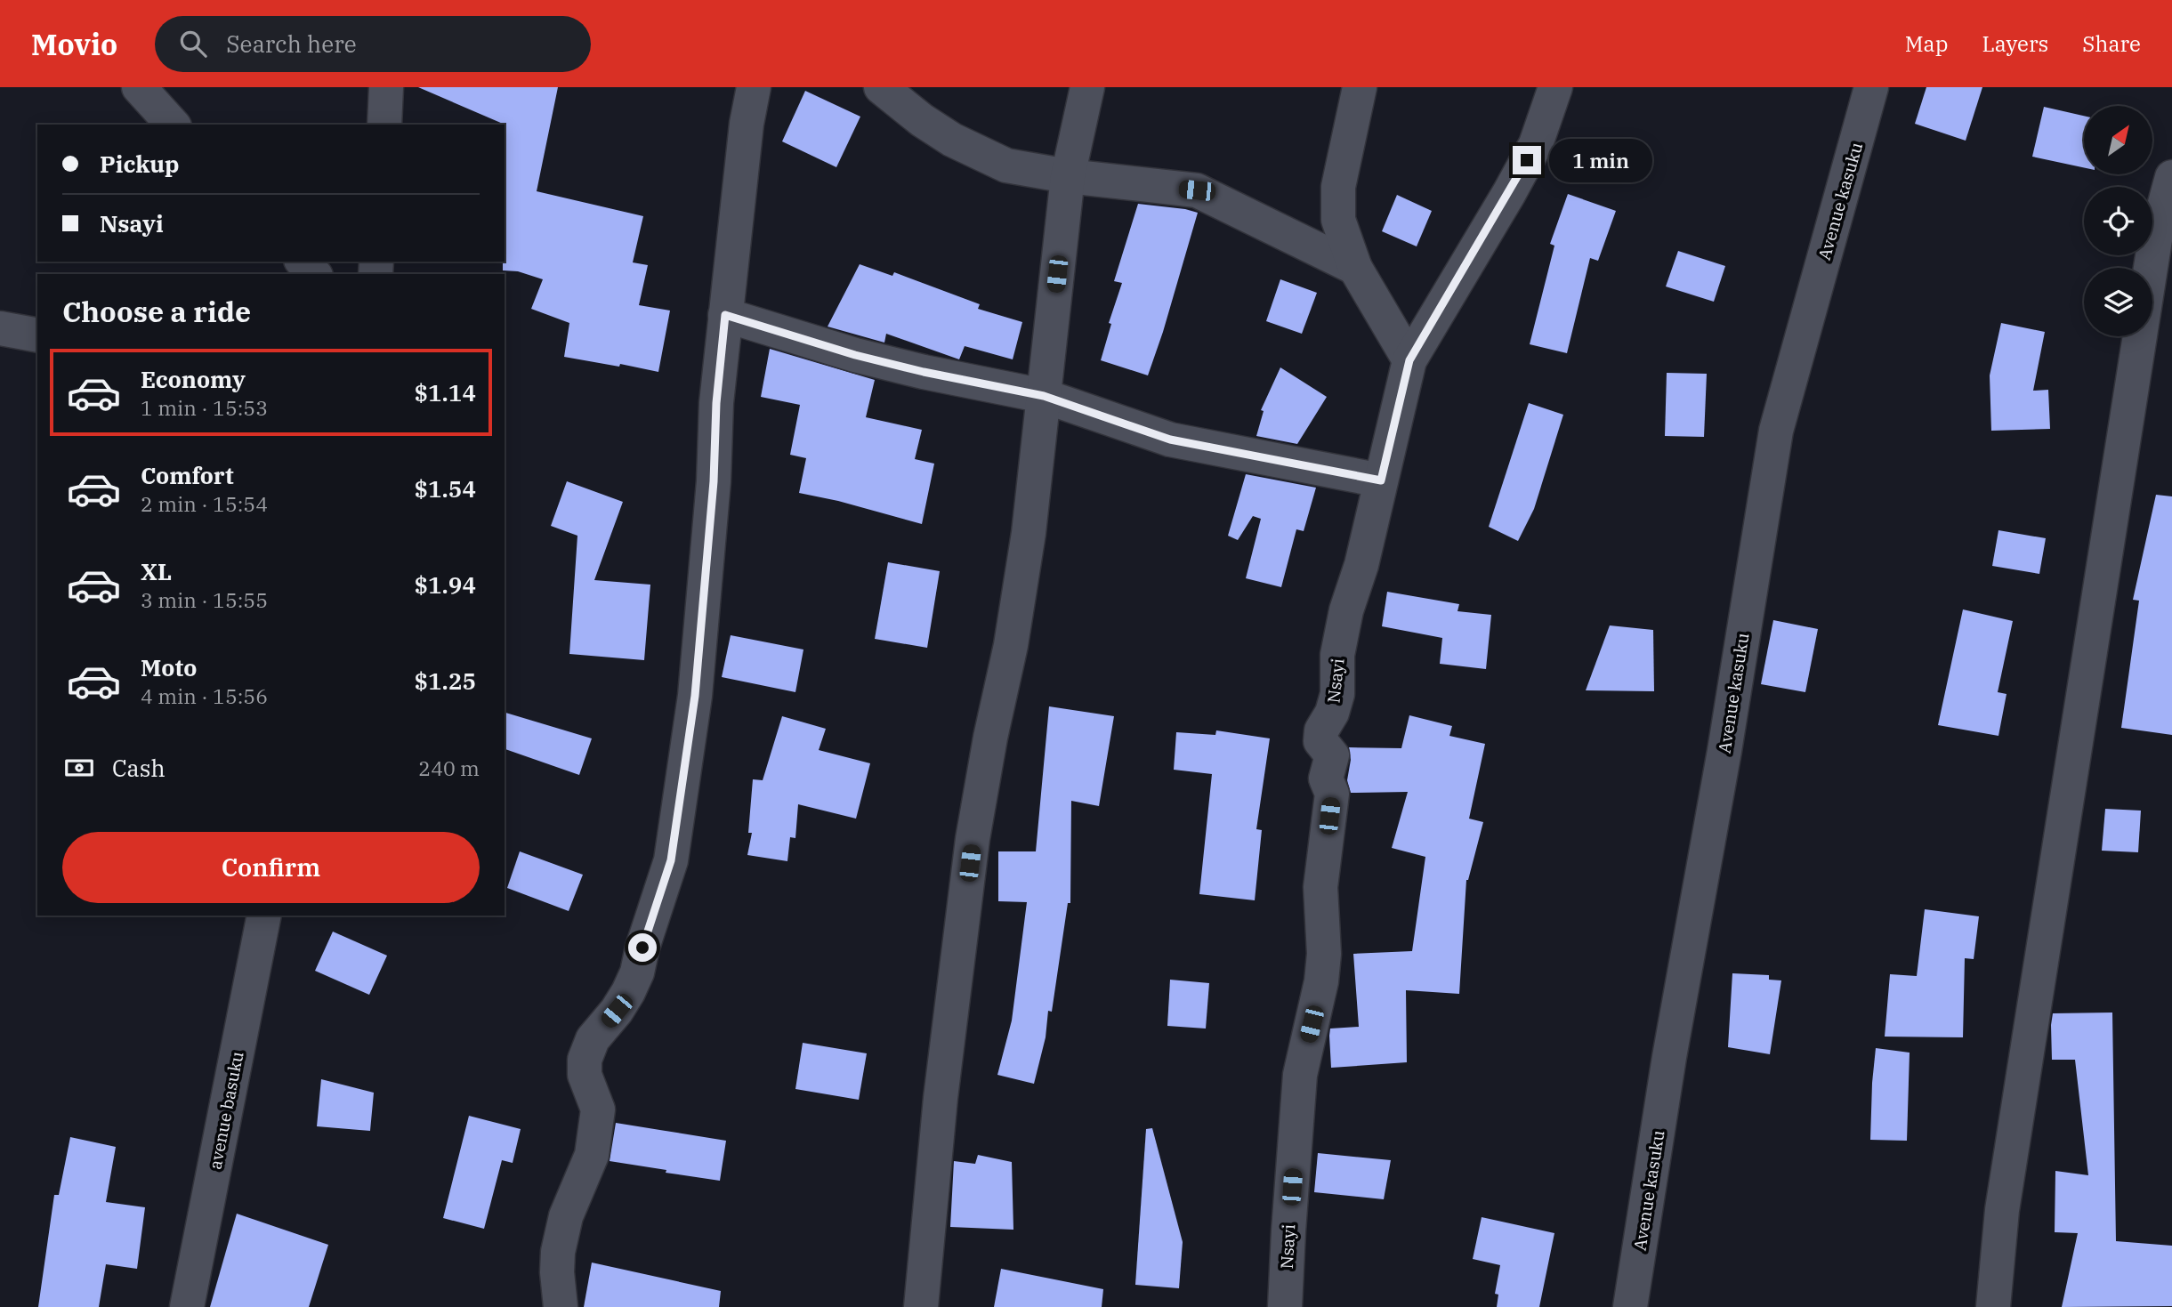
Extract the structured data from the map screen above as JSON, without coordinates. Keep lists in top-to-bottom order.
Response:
{
  "streets": {
    "street": ["Avenue kasuku", "Nsayi", "avenue basuku"]
  },
  "north": "top right",
  "page": {
    "header": "Movio",
    "search": "Search here",
    "nav": ["Map", "Layers", "Share"],
    "banner": ["Pickup", "Nsayi"],
    "bubble": "1 min",
    "heading": "Choose a ride",
    "list": [
      {
        "name": "Economy",
        "note": "1 min · 15:53",
        "value": "$1.14"
      },
      {
        "name": "Comfort",
        "note": "2 min · 15:54",
        "value": "$1.54"
      },
      {
        "name": "XL",
        "note": "3 min · 15:55",
        "value": "$1.94"
      },
      {
        "name": "Moto",
        "note": "4 min · 15:56",
        "value": "$1.25"
      }
    ],
    "pay": ["Cash", "240 m"],
    "buttons": "Confirm"
  }
}
